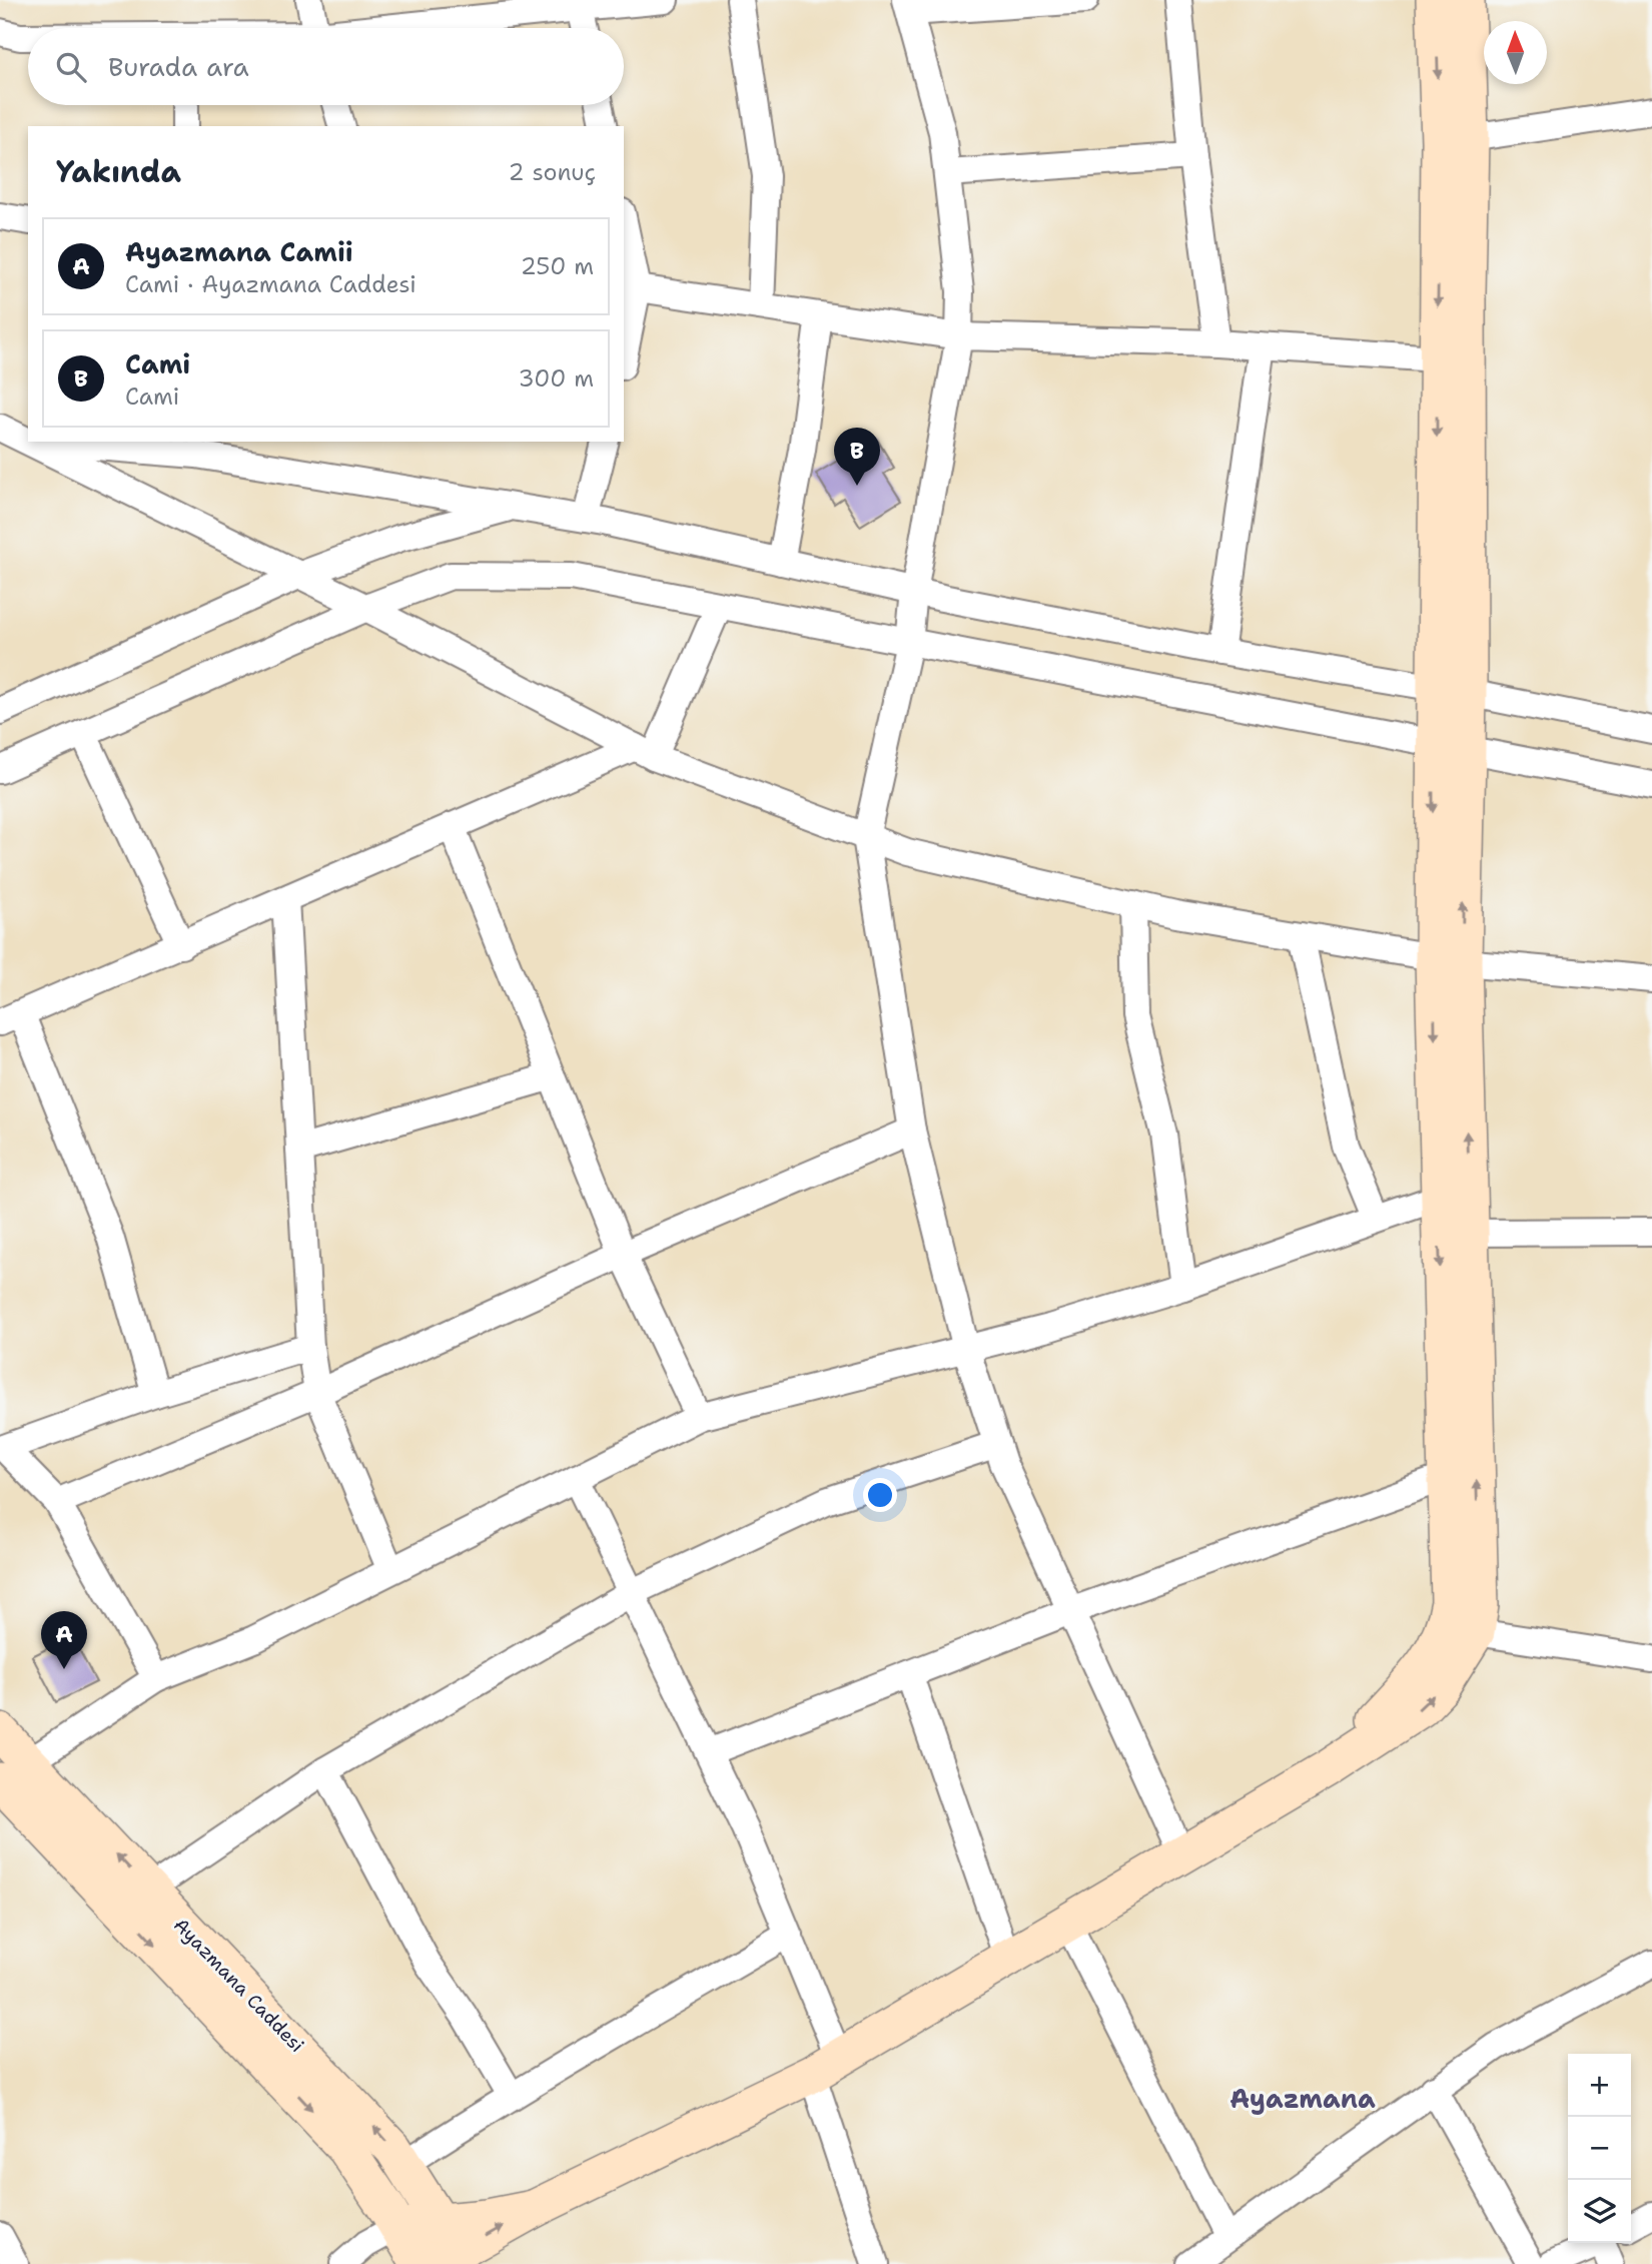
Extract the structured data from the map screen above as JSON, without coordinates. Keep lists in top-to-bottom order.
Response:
{
  "streets": {
    "main road": ["Ayazmana Caddesi"]
  },
  "districts": ["Ayazmana"],
  "north": "top",
  "page": {
    "search": "Burada ara",
    "heading": ["Yakında", "2 sonuç"],
    "list": [
      {
        "mark": "A",
        "name": "Ayazmana Camii",
        "note": "Cami · Ayazmana Caddesi",
        "value": "250 m"
      },
      {
        "mark": "B",
        "name": "Cami",
        "note": "Cami",
        "value": "300 m"
      }
    ],
    "pins": ["B", "A"],
    "map_buttons": ["+", "−"]
  }
}
